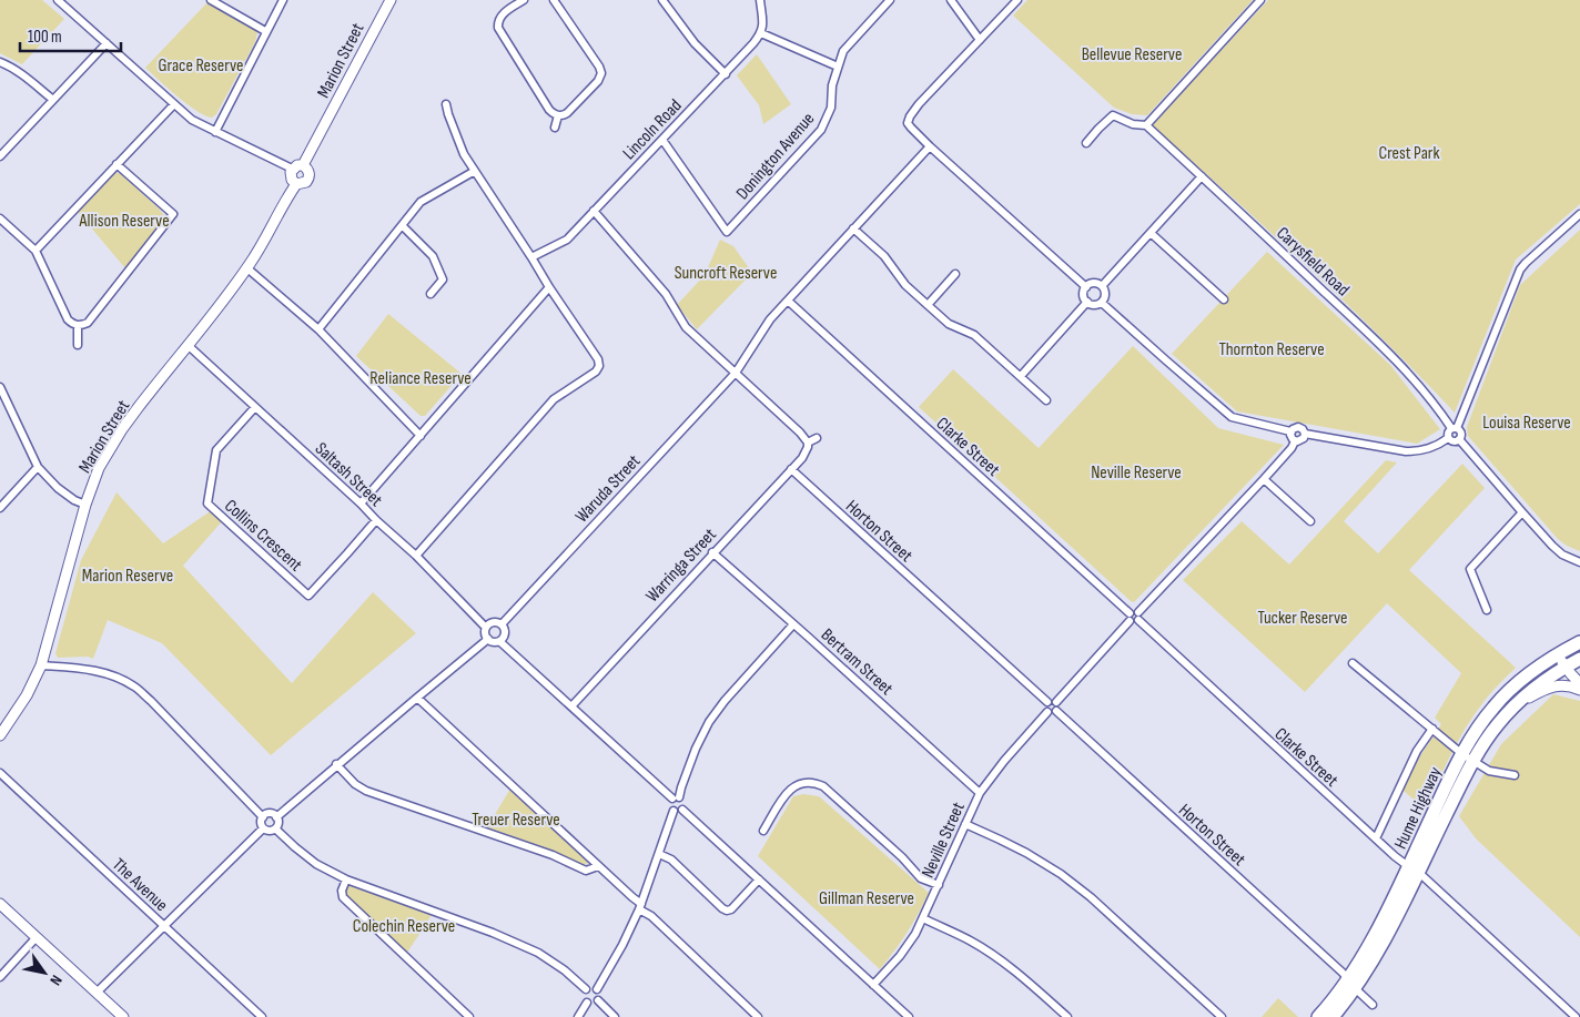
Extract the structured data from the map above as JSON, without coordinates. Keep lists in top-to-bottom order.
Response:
{
  "streets": {
    "highway": ["Hume Highway"],
    "main road": ["Marion Street"],
    "street": [
      "Lincoln Road",
      "Donington Avenue",
      "Carysfield Road",
      "Clarke Street",
      "Saltash Street",
      "Waruda Street",
      "Horton Street",
      "Collins Crescent",
      "Warringa Street",
      "Bertram Street",
      "Neville Street",
      "The Avenue"
    ]
  },
  "crossings": [
    ["Marion Street", "Saltash Street"],
    ["Lincoln Road", "Donington Avenue"],
    ["Clarke Street", "Waruda Street"],
    ["Clarke Street", "Hume Highway"],
    ["Saltash Street", "Waruda Street"],
    ["Saltash Street", "Collins Crescent"],
    ["Horton Street", "Warringa Street"],
    ["Horton Street", "Hume Highway"],
    ["Horton Street", "Neville Street"],
    ["Warringa Street", "Bertram Street"],
    ["Bertram Street", "Neville Street"]
  ],
  "parks": [
    "Bellevue Reserve",
    "Grace Reserve",
    "Crest Park",
    "Allison Reserve",
    "Suncroft Reserve",
    "Thornton Reserve",
    "Reliance Reserve",
    "Louisa Reserve",
    "Neville Reserve",
    "Marion Reserve",
    "Tucker Reserve",
    "Treuer Reserve",
    "Gillman Reserve",
    "Colechin Reserve"
  ],
  "scale_bar": "100 m",
  "north": "bottom right"
}
